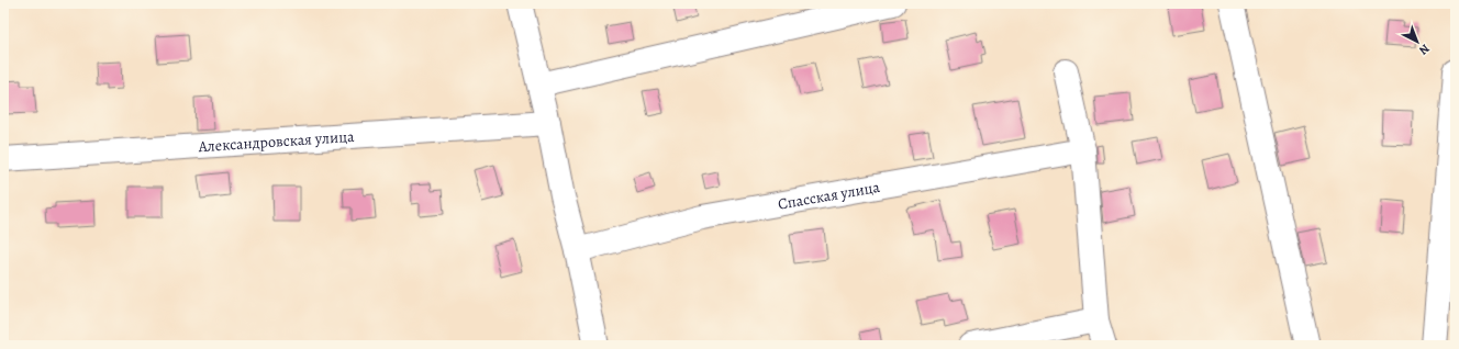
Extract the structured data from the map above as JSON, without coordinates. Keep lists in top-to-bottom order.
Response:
{
  "streets": {
    "street": ["Александровская улица", "Спасская улица"]
  },
  "north": "bottom right"
}
